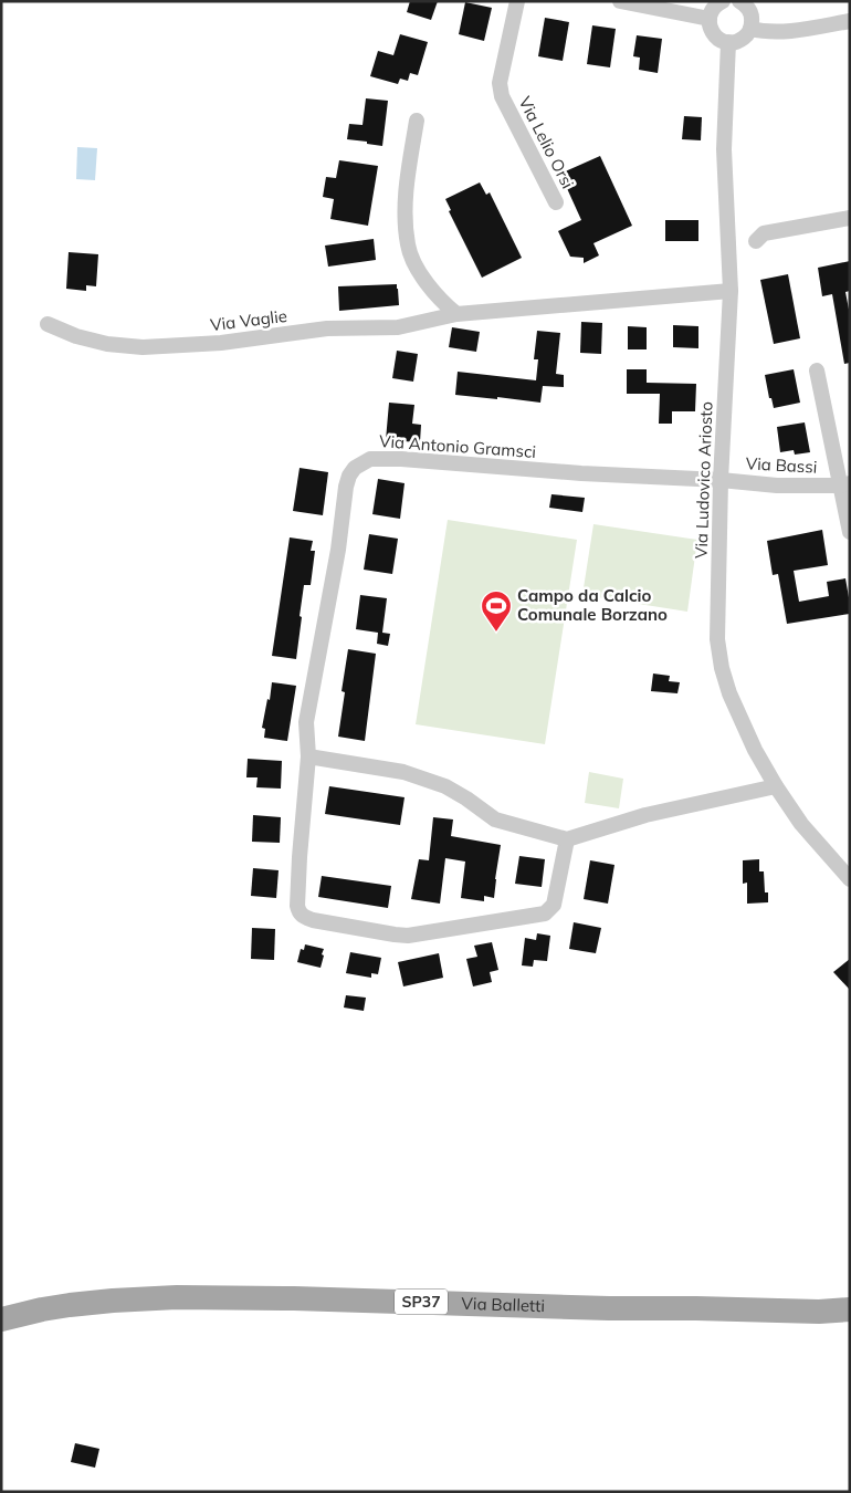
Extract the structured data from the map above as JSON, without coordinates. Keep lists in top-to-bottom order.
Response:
{
  "streets": {
    "main road": ["SP37", "Via Balletti"],
    "street": [
      "Via Lelio Orsi",
      "Via Vaglie",
      "Via Antonio Gramsci",
      "Via Bassi",
      "Via Ludovico Ariosto"
    ]
  },
  "crossings": [
    ["Via Vaglie", "Via Ludovico Ariosto"],
    ["Via Antonio Gramsci", "Via Bassi"],
    ["Via Antonio Gramsci", "Via Ludovico Ariosto"],
    ["Via Bassi", "Via Ludovico Ariosto"]
  ],
  "places": {
    "sports": ["Campo da Calcio Comunale Borzano"]
  }
}
